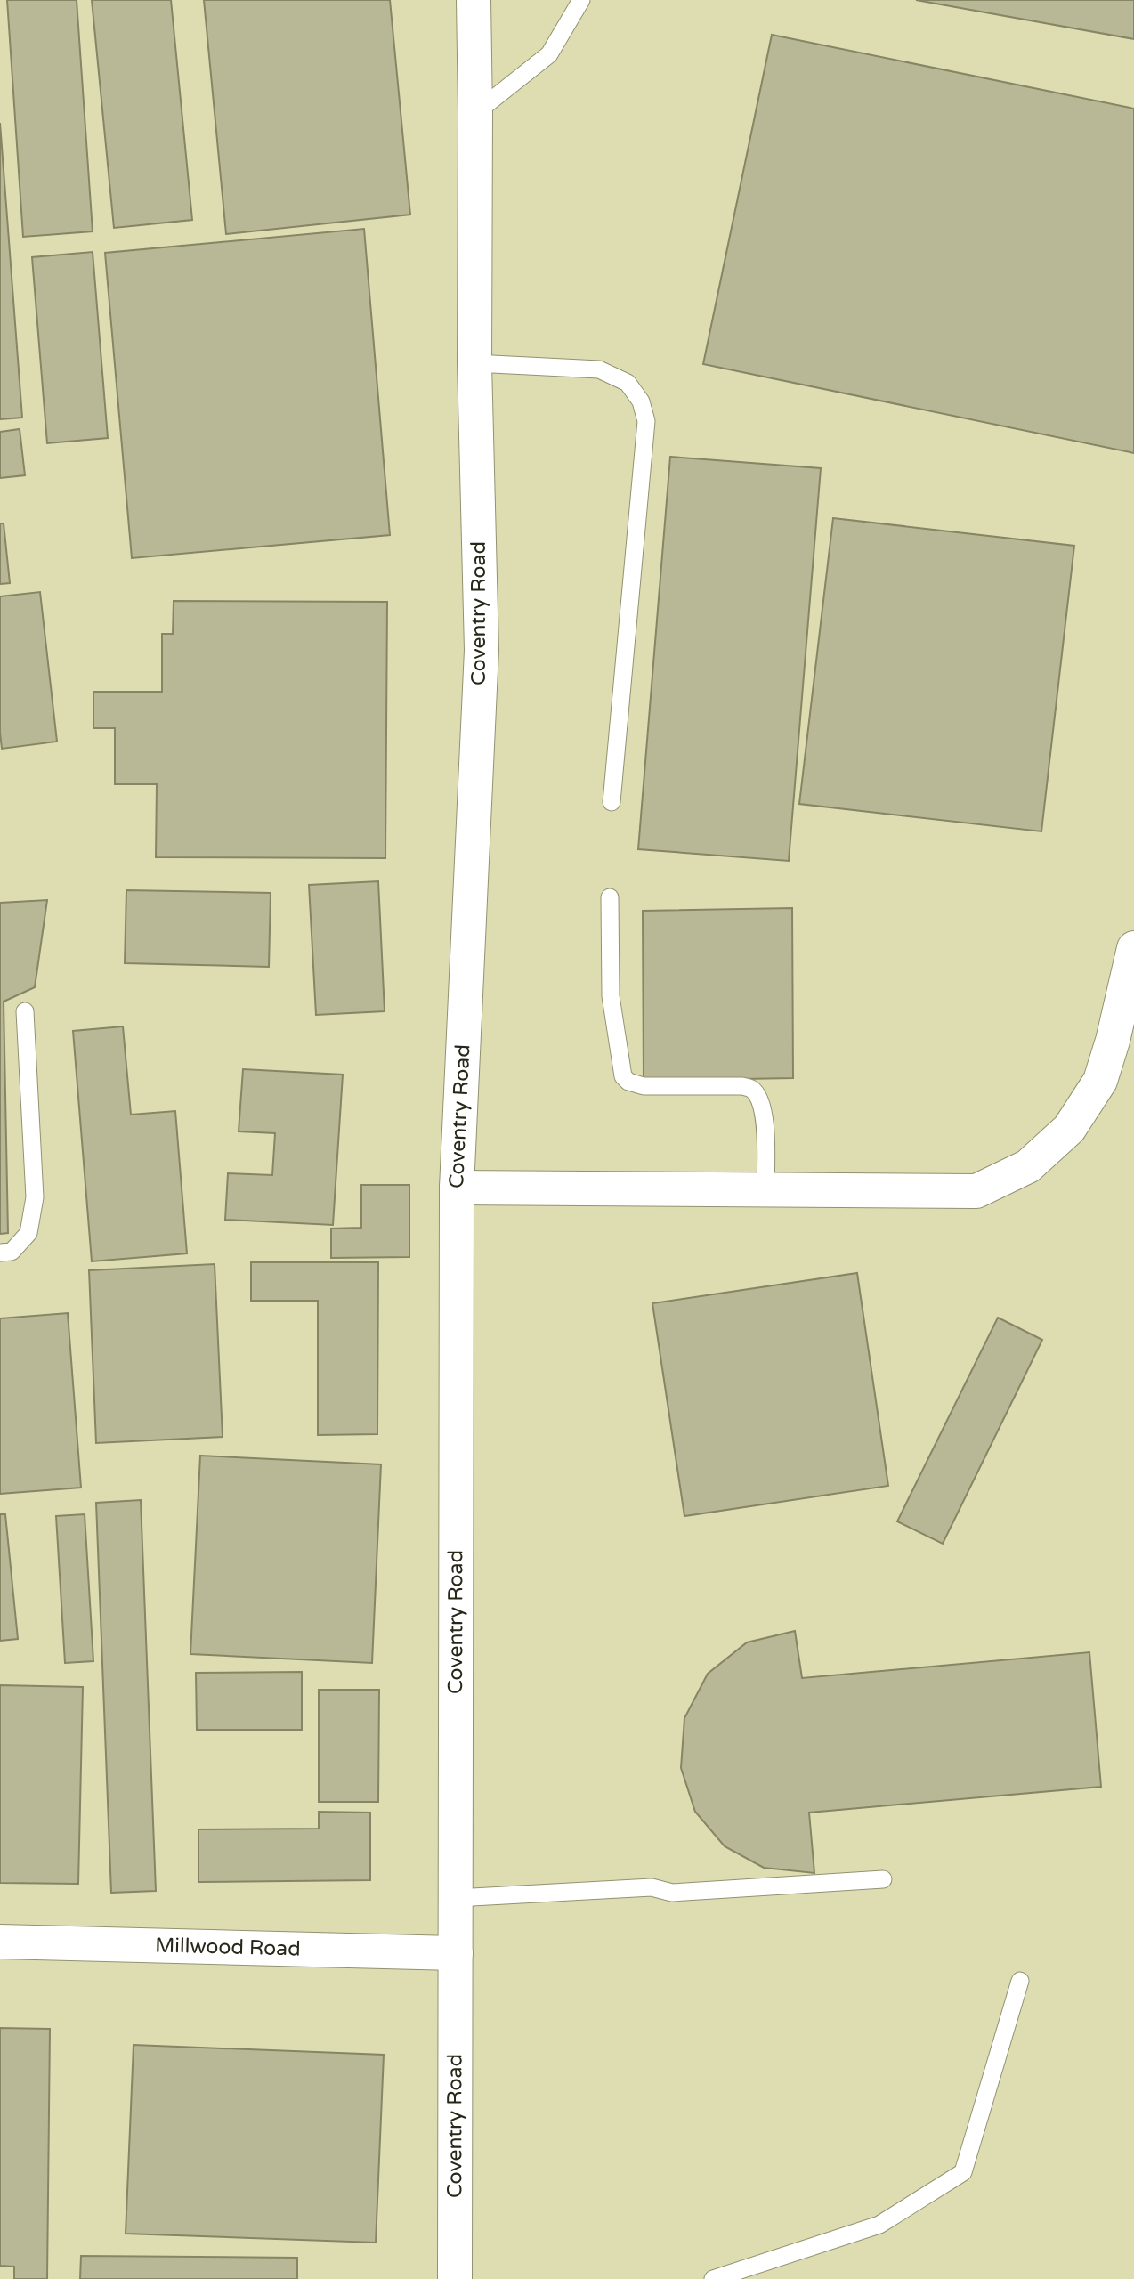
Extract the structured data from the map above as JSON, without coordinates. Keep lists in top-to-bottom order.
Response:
{
  "streets": {
    "street": ["Coventry Road", "Millwood Road"]
  },
  "crossings": [
    ["Coventry Road", "Millwood Road"]
  ]
}
